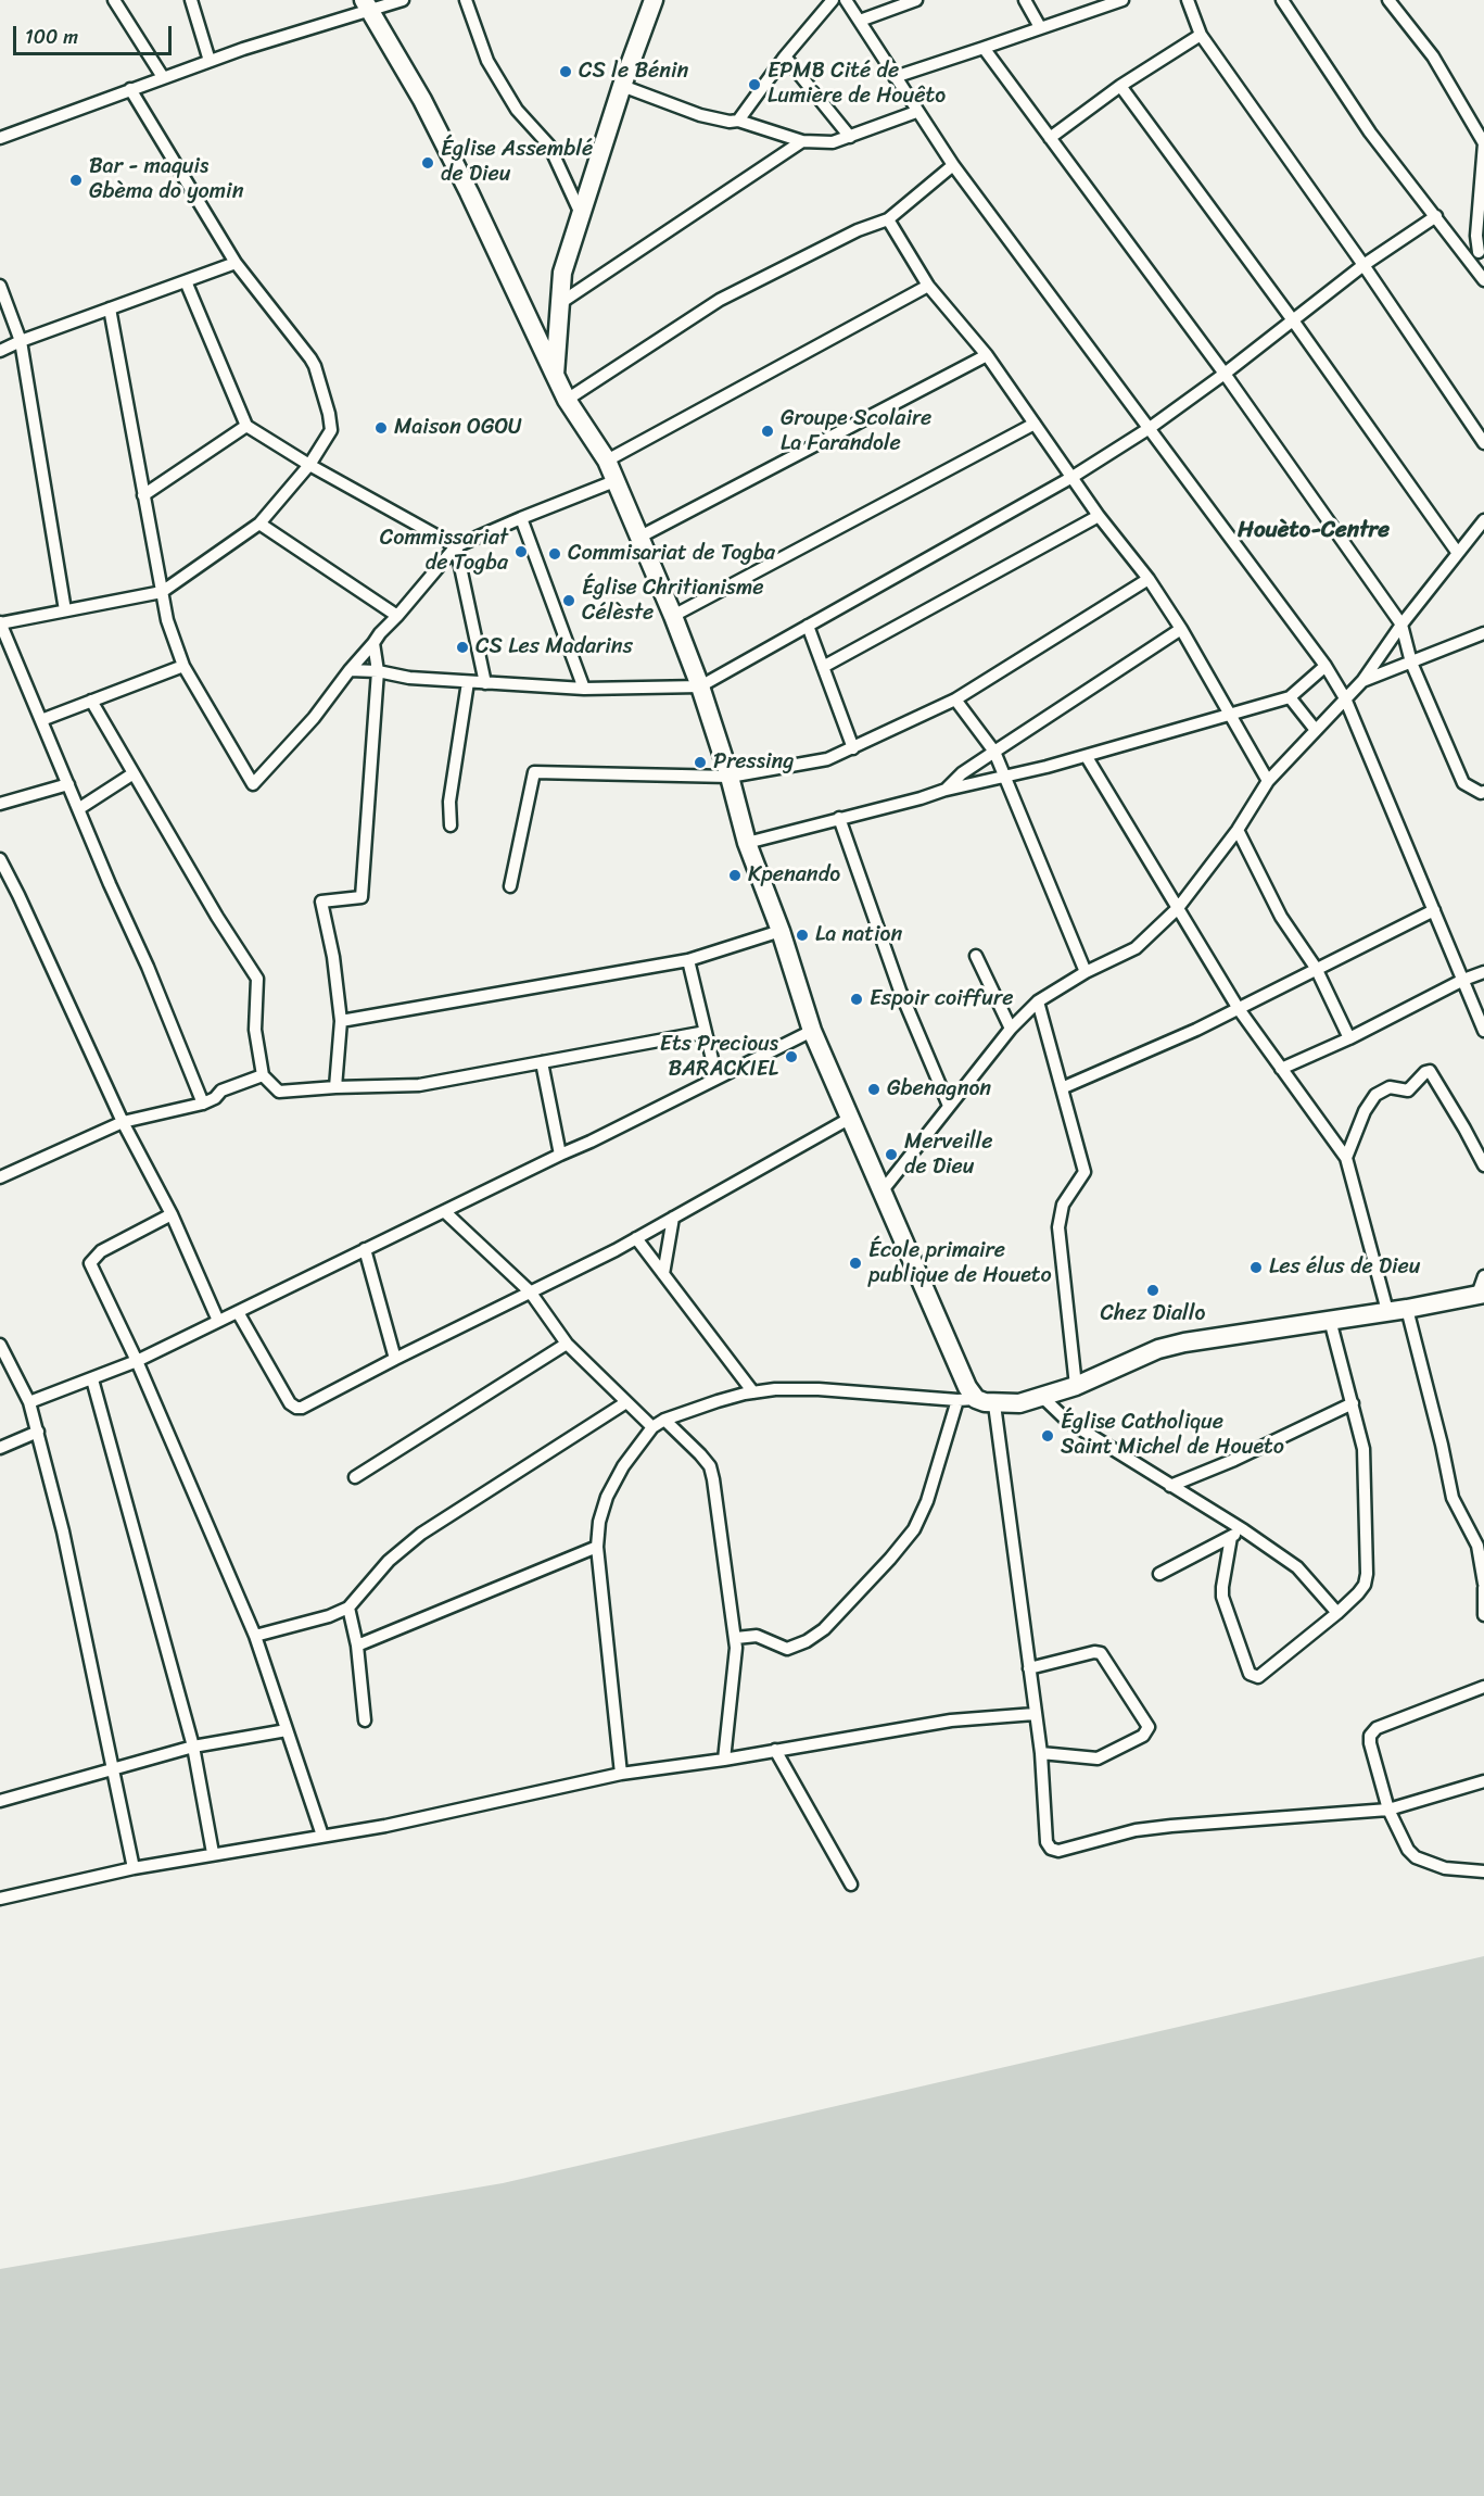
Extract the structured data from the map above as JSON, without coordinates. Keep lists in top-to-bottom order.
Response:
{
  "districts": ["Houèto-Centre"],
  "places": [
    "CS le Bénin",
    "EPMB Cité de Lumière de Houêto",
    "Église Assemblé de Dieu",
    "Bar - maquis Gbèma do yomin",
    "Maison OGOU",
    "Groupe Scolaire La Farandole",
    "Commissariat de Togba",
    "Commisariat de Togba",
    "Église Chritianisme Célèste",
    "CS Les Madarins",
    "Pressing",
    "Kpenando",
    "La nation",
    "Espoir coiffure",
    "Ets Precious BARACKIEL",
    "Gbenagnon",
    "Merveille de Dieu",
    "École primaire publique de Houeto",
    "Les élus de Dieu",
    "Chez Diallo",
    "Église Catholique Saint Michel de Houeto"
  ],
  "scale_bar": "100 m"
}
